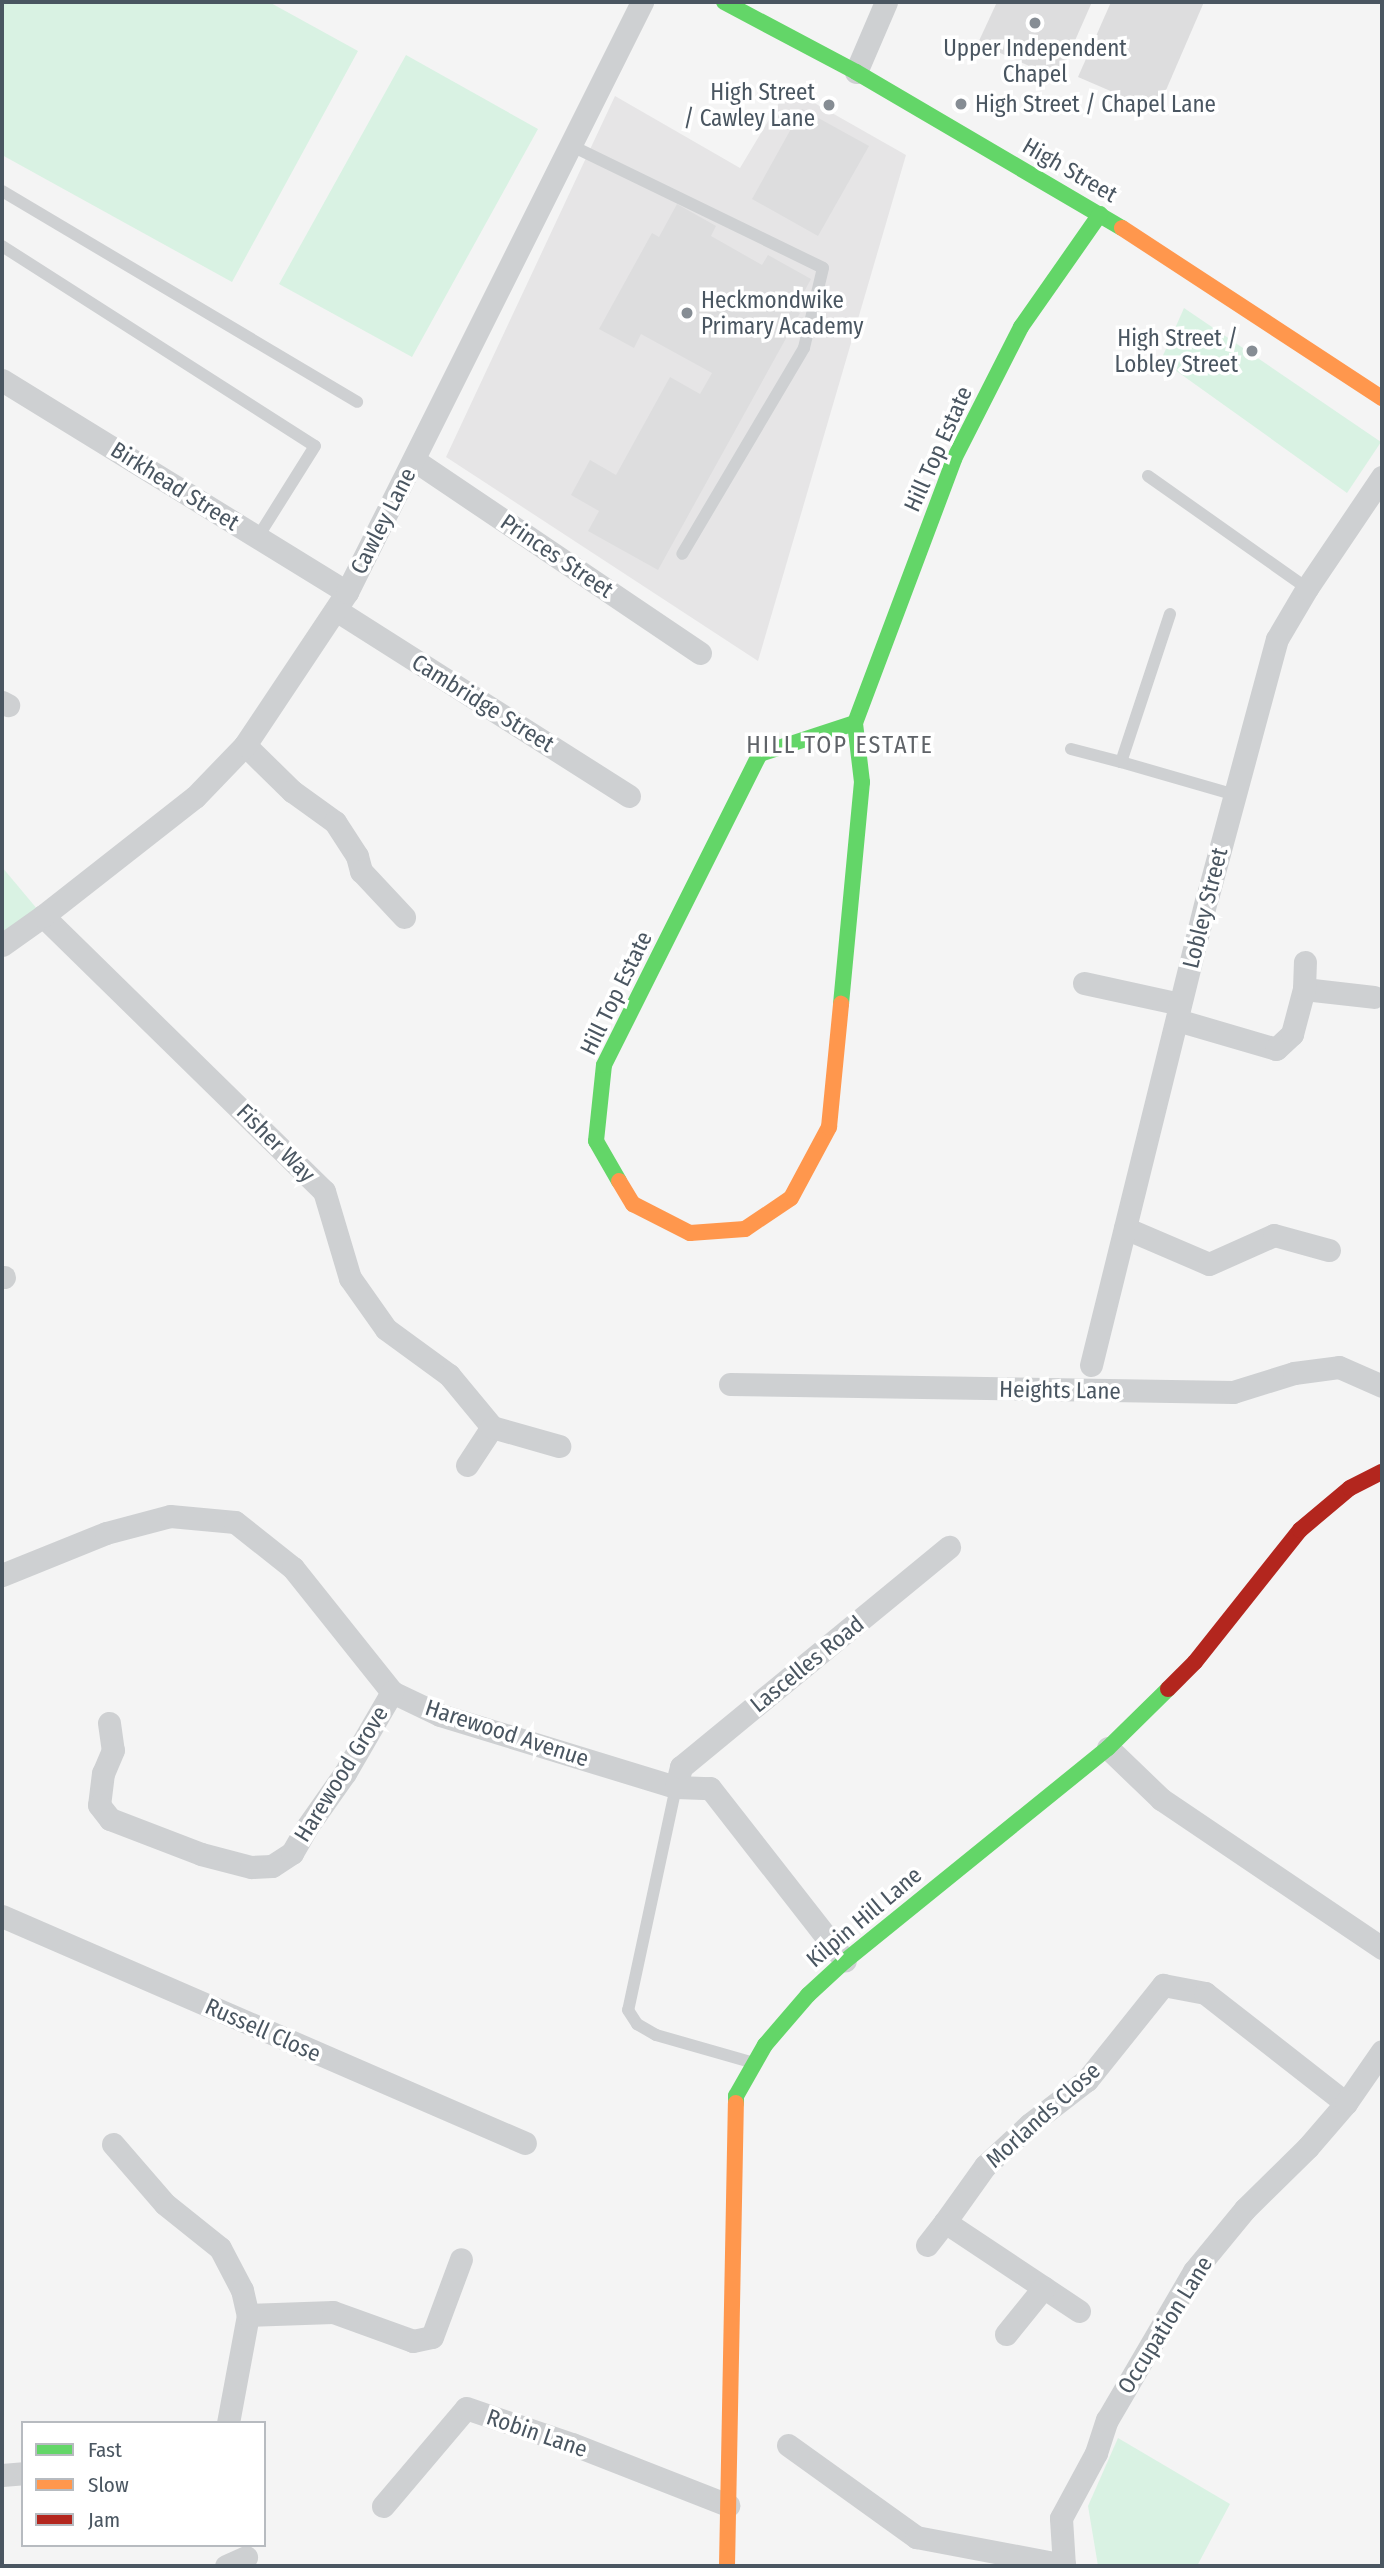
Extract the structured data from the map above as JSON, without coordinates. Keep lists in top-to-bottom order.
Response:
{
  "streets": {
    "street": [
      "High Street",
      "Hill Top Estate",
      "Birkhead Street",
      "Cawley Lane",
      "Princes Street",
      "Cambridge Street",
      "Lobley Street",
      "Fisher Way",
      "Heights Lane",
      "Lascelles Road",
      "Harewood Avenue",
      "Harewood Grove",
      "Kilpin Hill Lane",
      "Russell Close",
      "Morlands Close",
      "Occupation Lane",
      "Robin Lane"
    ]
  },
  "crossings": [
    ["High Street", "Hill Top Estate"],
    ["Birkhead Street", "Cawley Lane"],
    ["Birkhead Street", "Cambridge Street"],
    ["Cawley Lane", "Princes Street"],
    ["Cawley Lane", "Cambridge Street"],
    ["Cawley Lane", "Fisher Way"],
    ["Lascelles Road", "Harewood Avenue"],
    ["Harewood Avenue", "Harewood Grove"],
    ["Harewood Avenue", "Kilpin Hill Lane"],
    ["Kilpin Hill Lane", "Robin Lane"],
    ["Morlands Close", "Occupation Lane"]
  ],
  "districts": ["HILL TOP ESTATE"],
  "places": [
    "Upper Independent Chapel",
    "High Street / Chapel Lane",
    "High Street / Cawley Lane",
    "Heckmondwike Primary Academy",
    "High Street / Lobley Street"
  ],
  "legend": ["Fast", "Slow", "Jam"]
}
